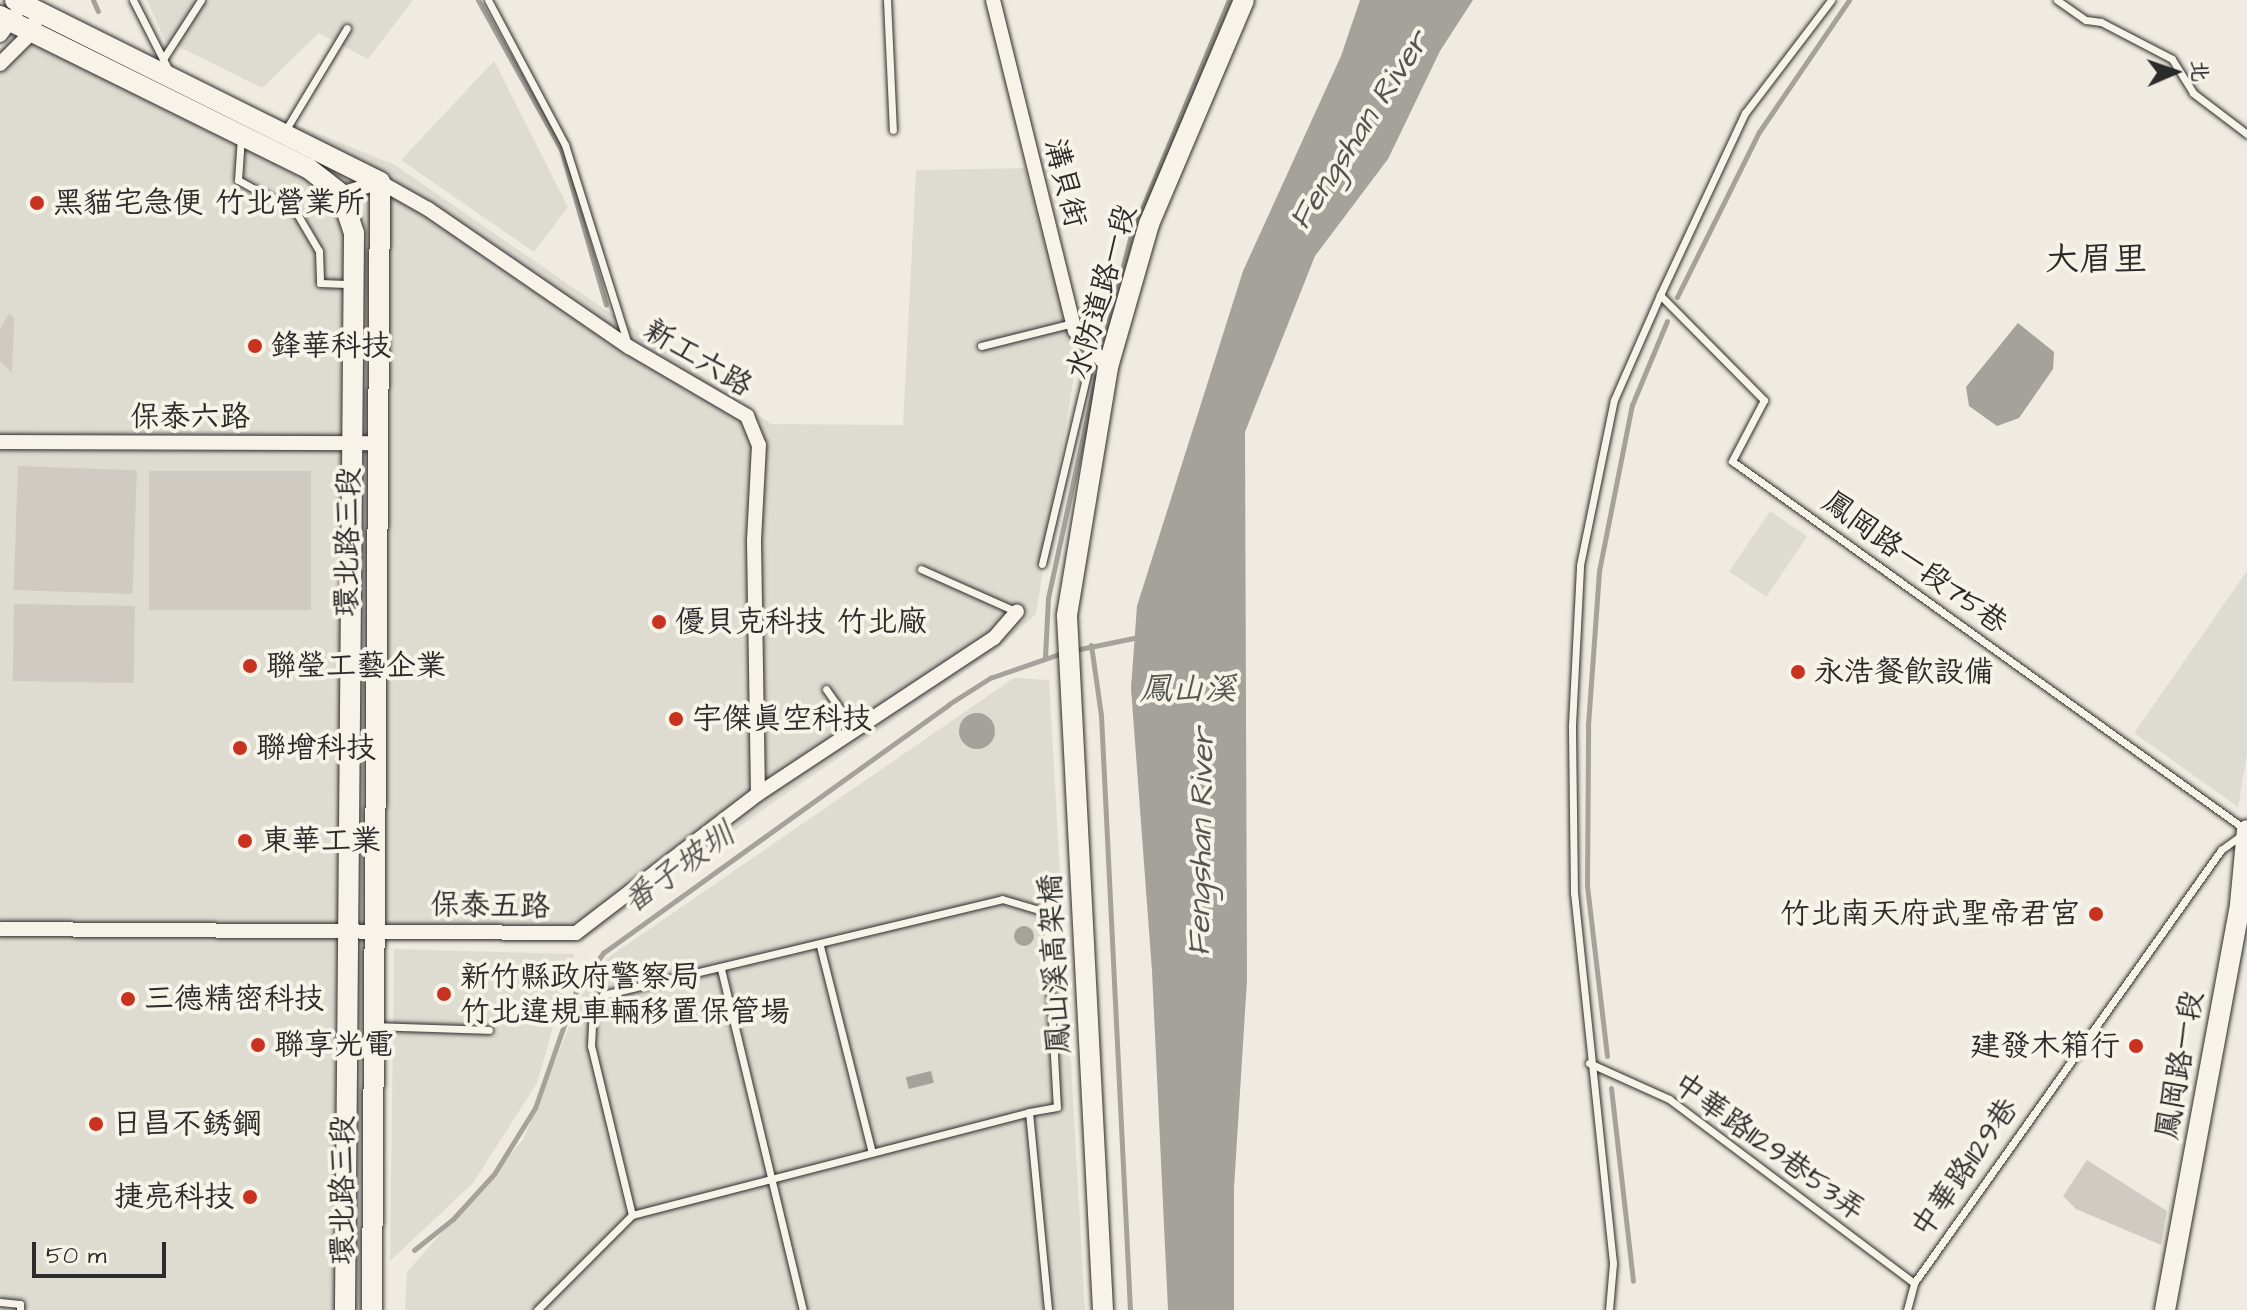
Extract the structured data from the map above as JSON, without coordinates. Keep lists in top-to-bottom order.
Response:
{
  "streets": {
    "street": [
      "溝貝街",
      "水防道路一段",
      "新工六路",
      "保泰六路",
      "環北路三段",
      "保泰五路",
      "鳳山溪高架橋",
      "鳳岡路一段"
    ],
    "lane": ["鳳岡路一段75巷", "中華路1129巷53弄", "中華路1129巷"]
  },
  "crossings": [
    ["溝貝街", "水防道路一段"],
    ["水防道路一段", "鳳山溪高架橋"],
    ["新工六路", "環北路三段"],
    ["新工六路", "保泰五路"],
    ["保泰六路", "環北路三段"],
    ["環北路三段", "保泰五路"],
    ["鳳岡路一段75巷", "鳳岡路一段"],
    ["鳳岡路一段75巷", "中華路1129巷"],
    ["鳳岡路一段", "中華路1129巷"],
    ["中華路1129巷53弄", "中華路1129巷"]
  ],
  "districts": ["大眉里"],
  "water": ["Fengshan River", "鳳山溪", "番子坡圳"],
  "places": [
    "黑貓宅急便 竹北營業所",
    "鋒華科技",
    "優貝克科技 竹北廠",
    "聯瑩工藝企業",
    "永浩餐飲設備",
    "宇傑真空科技",
    "聯增科技",
    "東華工業",
    "竹北南天府武聖帝君宮",
    "新竹縣政府警察局 竹北違規車輛移置保管場",
    "三德精密科技",
    "聯享光電",
    "建發木箱行",
    "日昌不銹鋼",
    "捷亮科技"
  ],
  "scale_bar": "50 m",
  "north": "right"
}
